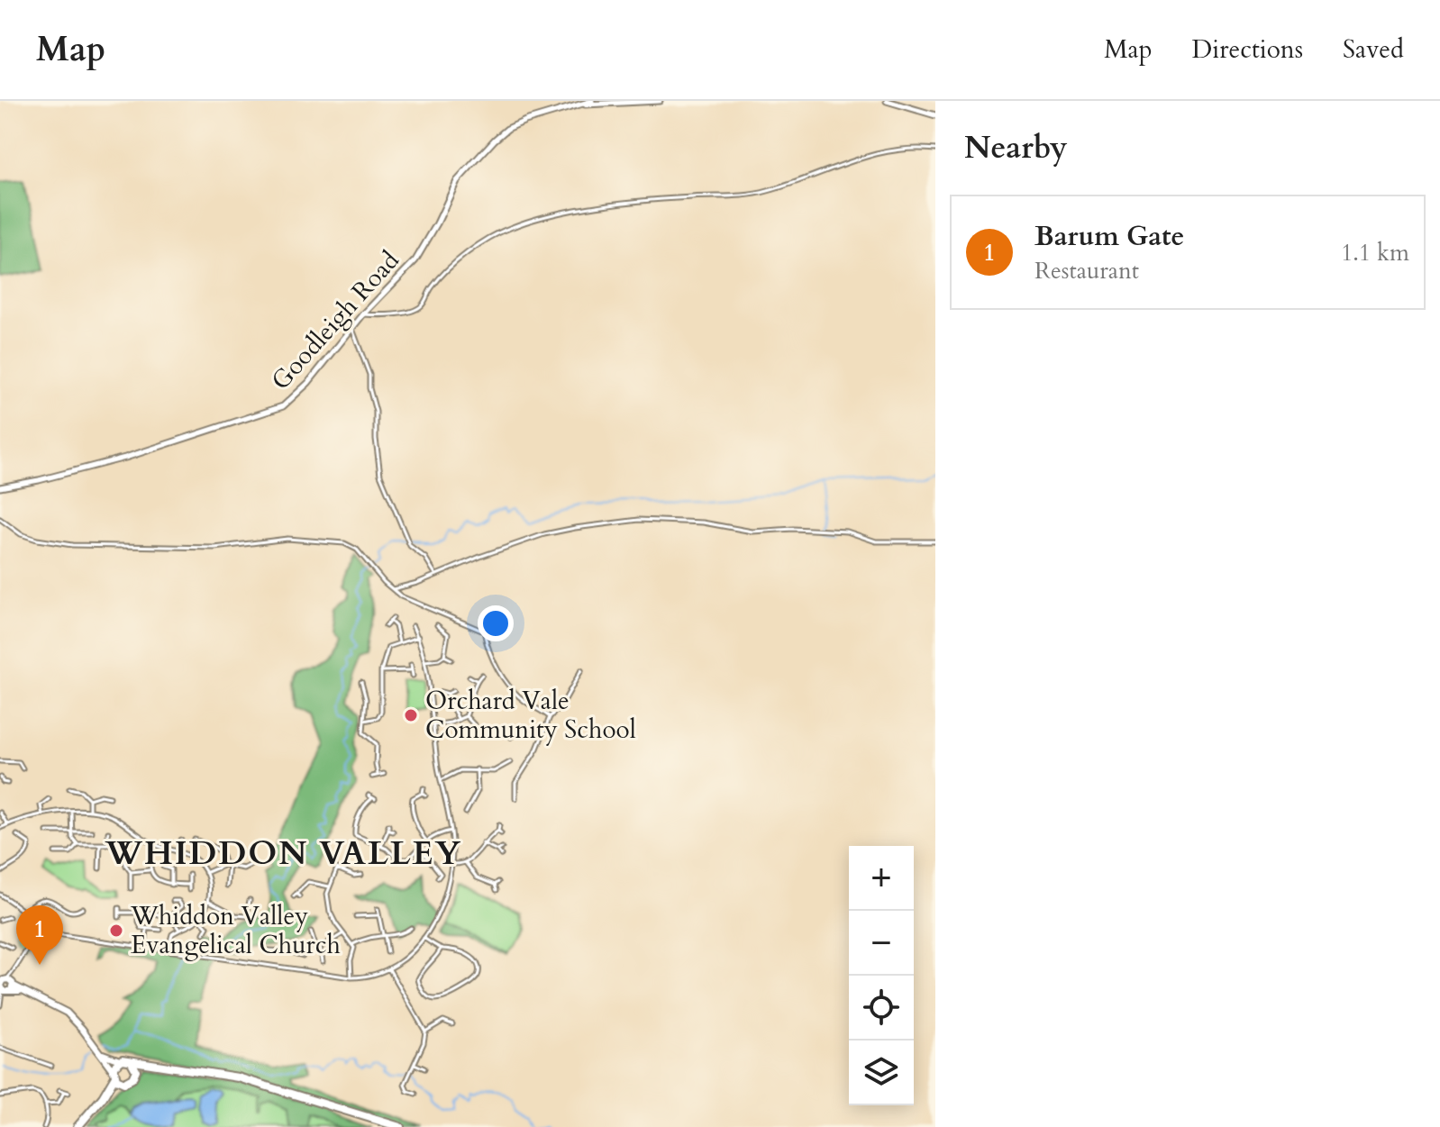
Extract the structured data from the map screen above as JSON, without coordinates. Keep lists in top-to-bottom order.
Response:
{
  "streets": {
    "street": ["Goodleigh Road"]
  },
  "districts": ["WHIDDON VALLEY"],
  "places": ["Orchard Vale Community School", "Whiddon Valley Evangelical Church"],
  "page": {
    "header": "Map",
    "nav": ["Map", "Directions", "Saved"],
    "heading": "Nearby",
    "list": [
      {
        "mark": "1",
        "name": "Barum Gate",
        "note": "Restaurant",
        "value": "1.1 km"
      }
    ],
    "map_buttons": ["+", "−"],
    "pins": "1"
  }
}
